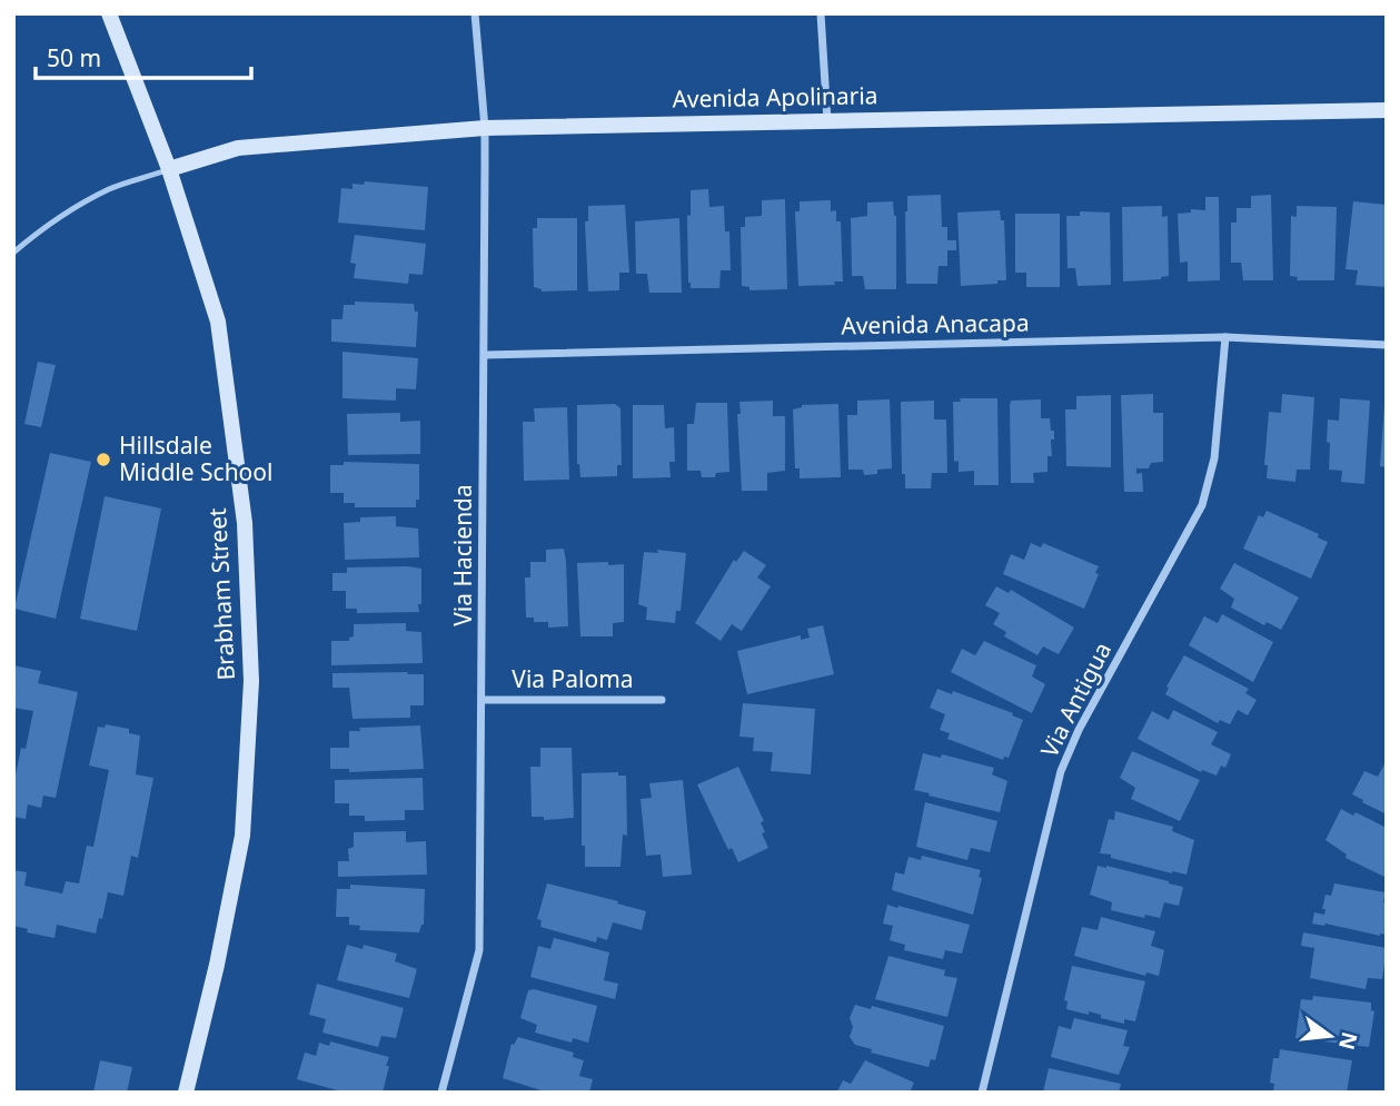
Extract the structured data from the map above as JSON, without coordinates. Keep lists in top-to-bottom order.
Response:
{
  "streets": {
    "street": [
      "Avenida Apolinaria",
      "Avenida Anacapa",
      "Via Hacienda",
      "Brabham Street",
      "Via Paloma",
      "Via Antigua"
    ]
  },
  "crossings": [
    ["Avenida Apolinaria", "Via Hacienda"],
    ["Avenida Apolinaria", "Brabham Street"],
    ["Avenida Anacapa", "Via Hacienda"],
    ["Avenida Anacapa", "Via Antigua"],
    ["Via Hacienda", "Via Paloma"]
  ],
  "places": ["Hillsdale Middle School"],
  "scale_bar": "50 m",
  "north": "right"
}
